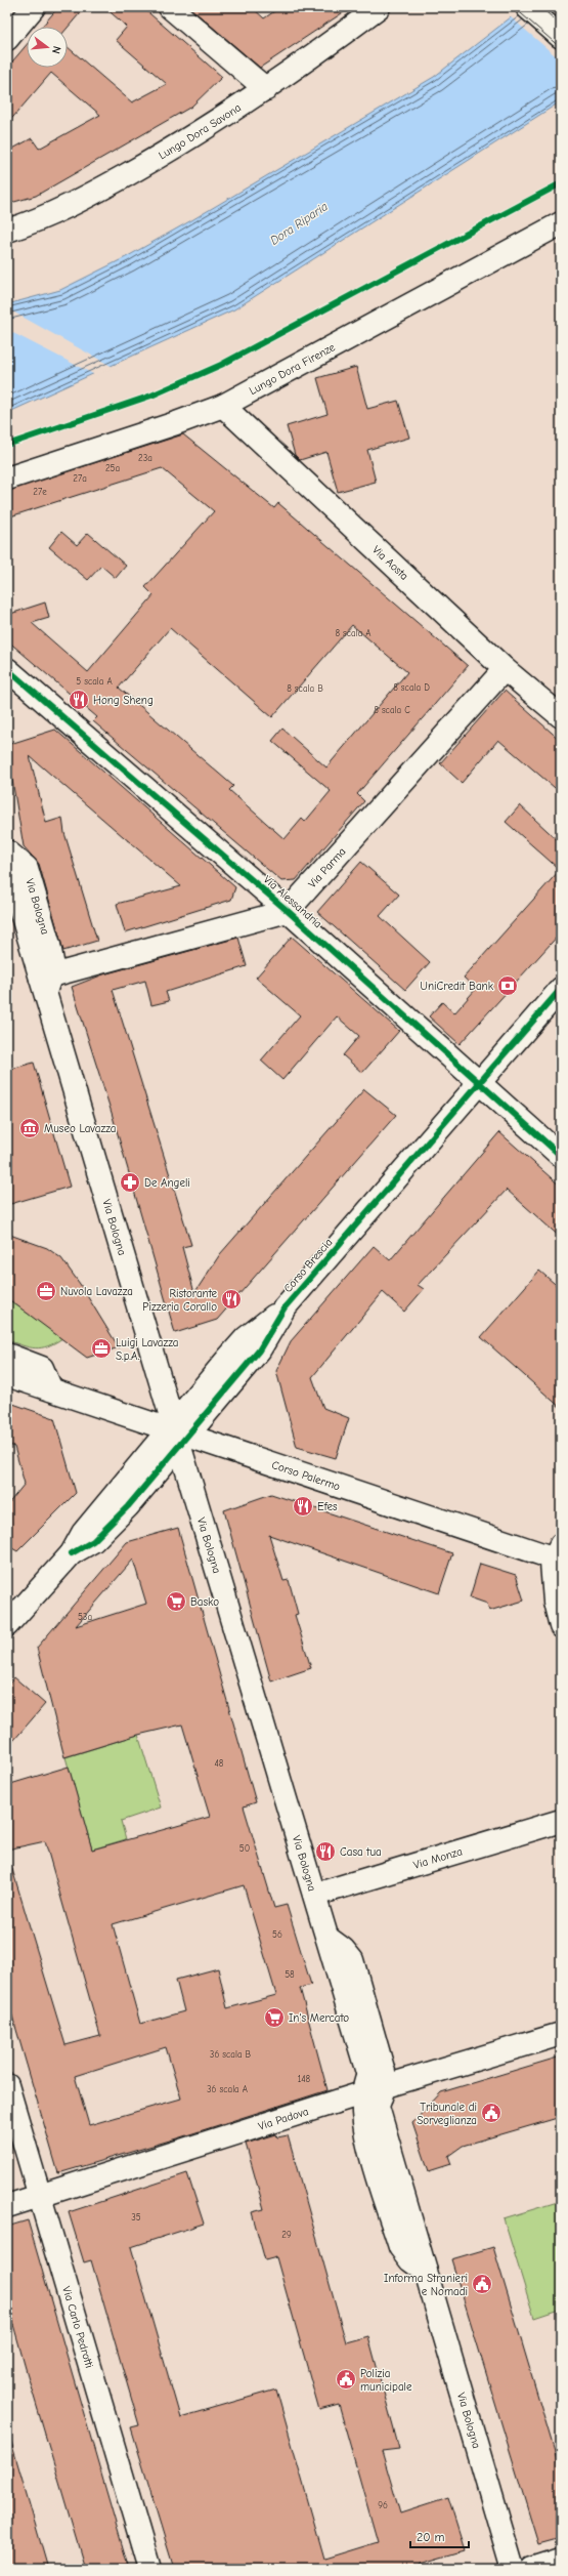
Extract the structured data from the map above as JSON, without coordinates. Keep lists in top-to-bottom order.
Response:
{
  "streets": {
    "street": [
      "Lungo Dora Savona",
      "Lungo Dora Firenze",
      "Via Aosta",
      "Via Parma",
      "Via Alessandria",
      "Via Bologna",
      "Corso Brescia",
      "Corso Palermo",
      "Via Monza",
      "Via Padova",
      "Via Carlo Pedrotti"
    ]
  },
  "crossings": [
    ["Lungo Dora Firenze", "Via Aosta"],
    ["Via Aosta", "Via Parma"],
    ["Via Parma", "Via Alessandria"],
    ["Via Alessandria", "Corso Brescia"],
    ["Via Bologna", "Corso Brescia"],
    ["Via Bologna", "Corso Palermo"],
    ["Via Bologna", "Via Monza"],
    ["Via Bologna", "Via Padova"],
    ["Corso Brescia", "Corso Palermo"],
    ["Via Padova", "Via Carlo Pedrotti"]
  ],
  "water": ["Dora Riparia"],
  "places": {
    "restaurant": [
      "Hong Sheng",
      "Ristorante Pizzeria Corallo",
      "Efes",
      "Casa tua"
    ],
    "bank": ["UniCredit Bank"],
    "museum": ["Museo Lavazza"],
    "pharmacy": ["De Angeli"],
    "office": ["Nuvola Lavazza", "Luigi Lavazza S.p.A."],
    "supermarket": ["Basko", "In's Mercato"],
    "public building": ["Tribunale di Sorveglianza", "Informa Stranieri e Nomadi", "Polizia municipale"]
  },
  "house_numbers": [
    "23a",
    "25a",
    "27a",
    "27e",
    "8 scala A",
    "5 scala A",
    "8 scala D",
    "8 scala B",
    "8 scala C",
    "53a",
    "48",
    "50",
    "56",
    "58",
    "36 scala B",
    "148",
    "36 scala A",
    "35",
    "29",
    "96"
  ],
  "scale_bar": "20 m",
  "north": "right"
}
